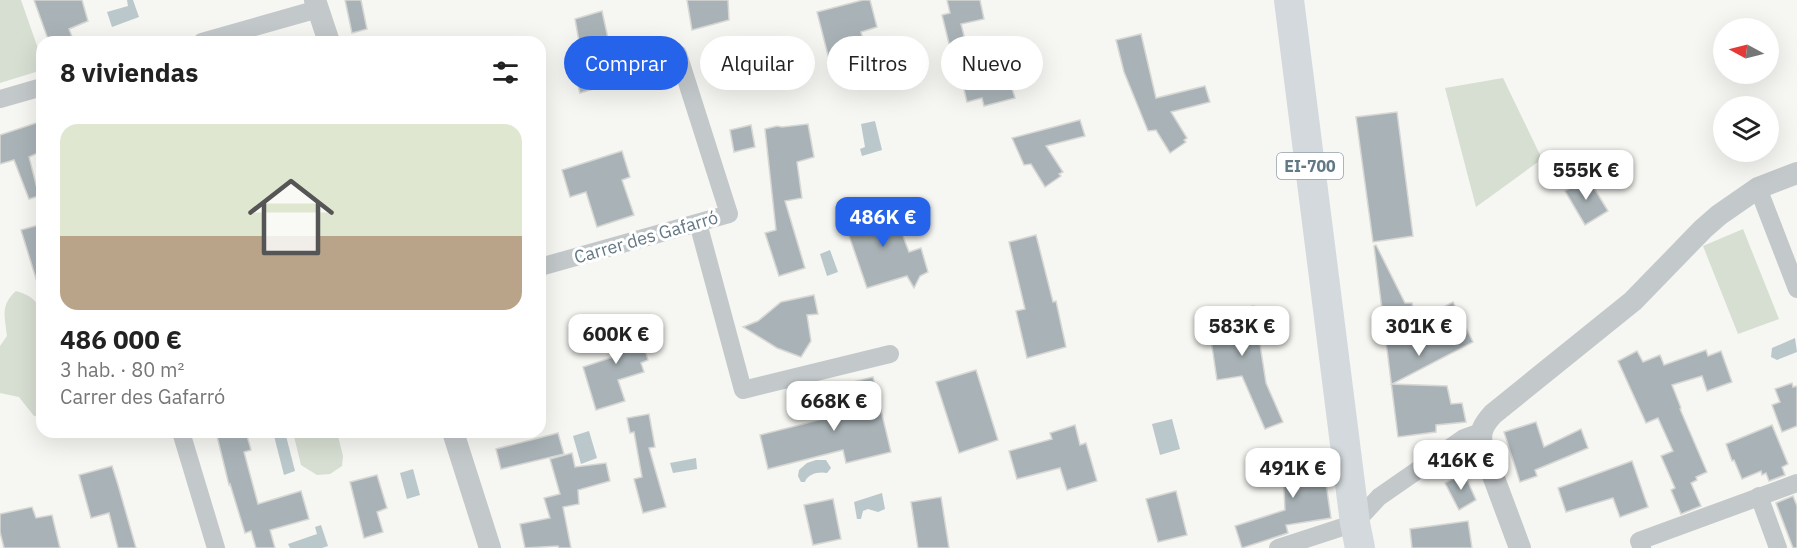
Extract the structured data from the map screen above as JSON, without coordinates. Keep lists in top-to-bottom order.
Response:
{
  "streets": {
    "main road": ["EI-700"],
    "street": ["Carrer des Gafarró"]
  },
  "north": "left",
  "page": {
    "chip": [
      "Comprar",
      "Alquilar",
      "Filtros",
      "Nuevo"
    ],
    "heading": "8 viviendas",
    "list": [
      {
        "name": "486 000 €",
        "note": "3 hab. · 80 m² · Carrer des Gafarró"
      }
    ],
    "price": [
      "555K €",
      "486K €",
      "583K €",
      "301K €",
      "600K €",
      "668K €",
      "416K €",
      "491K €"
    ]
  }
}
